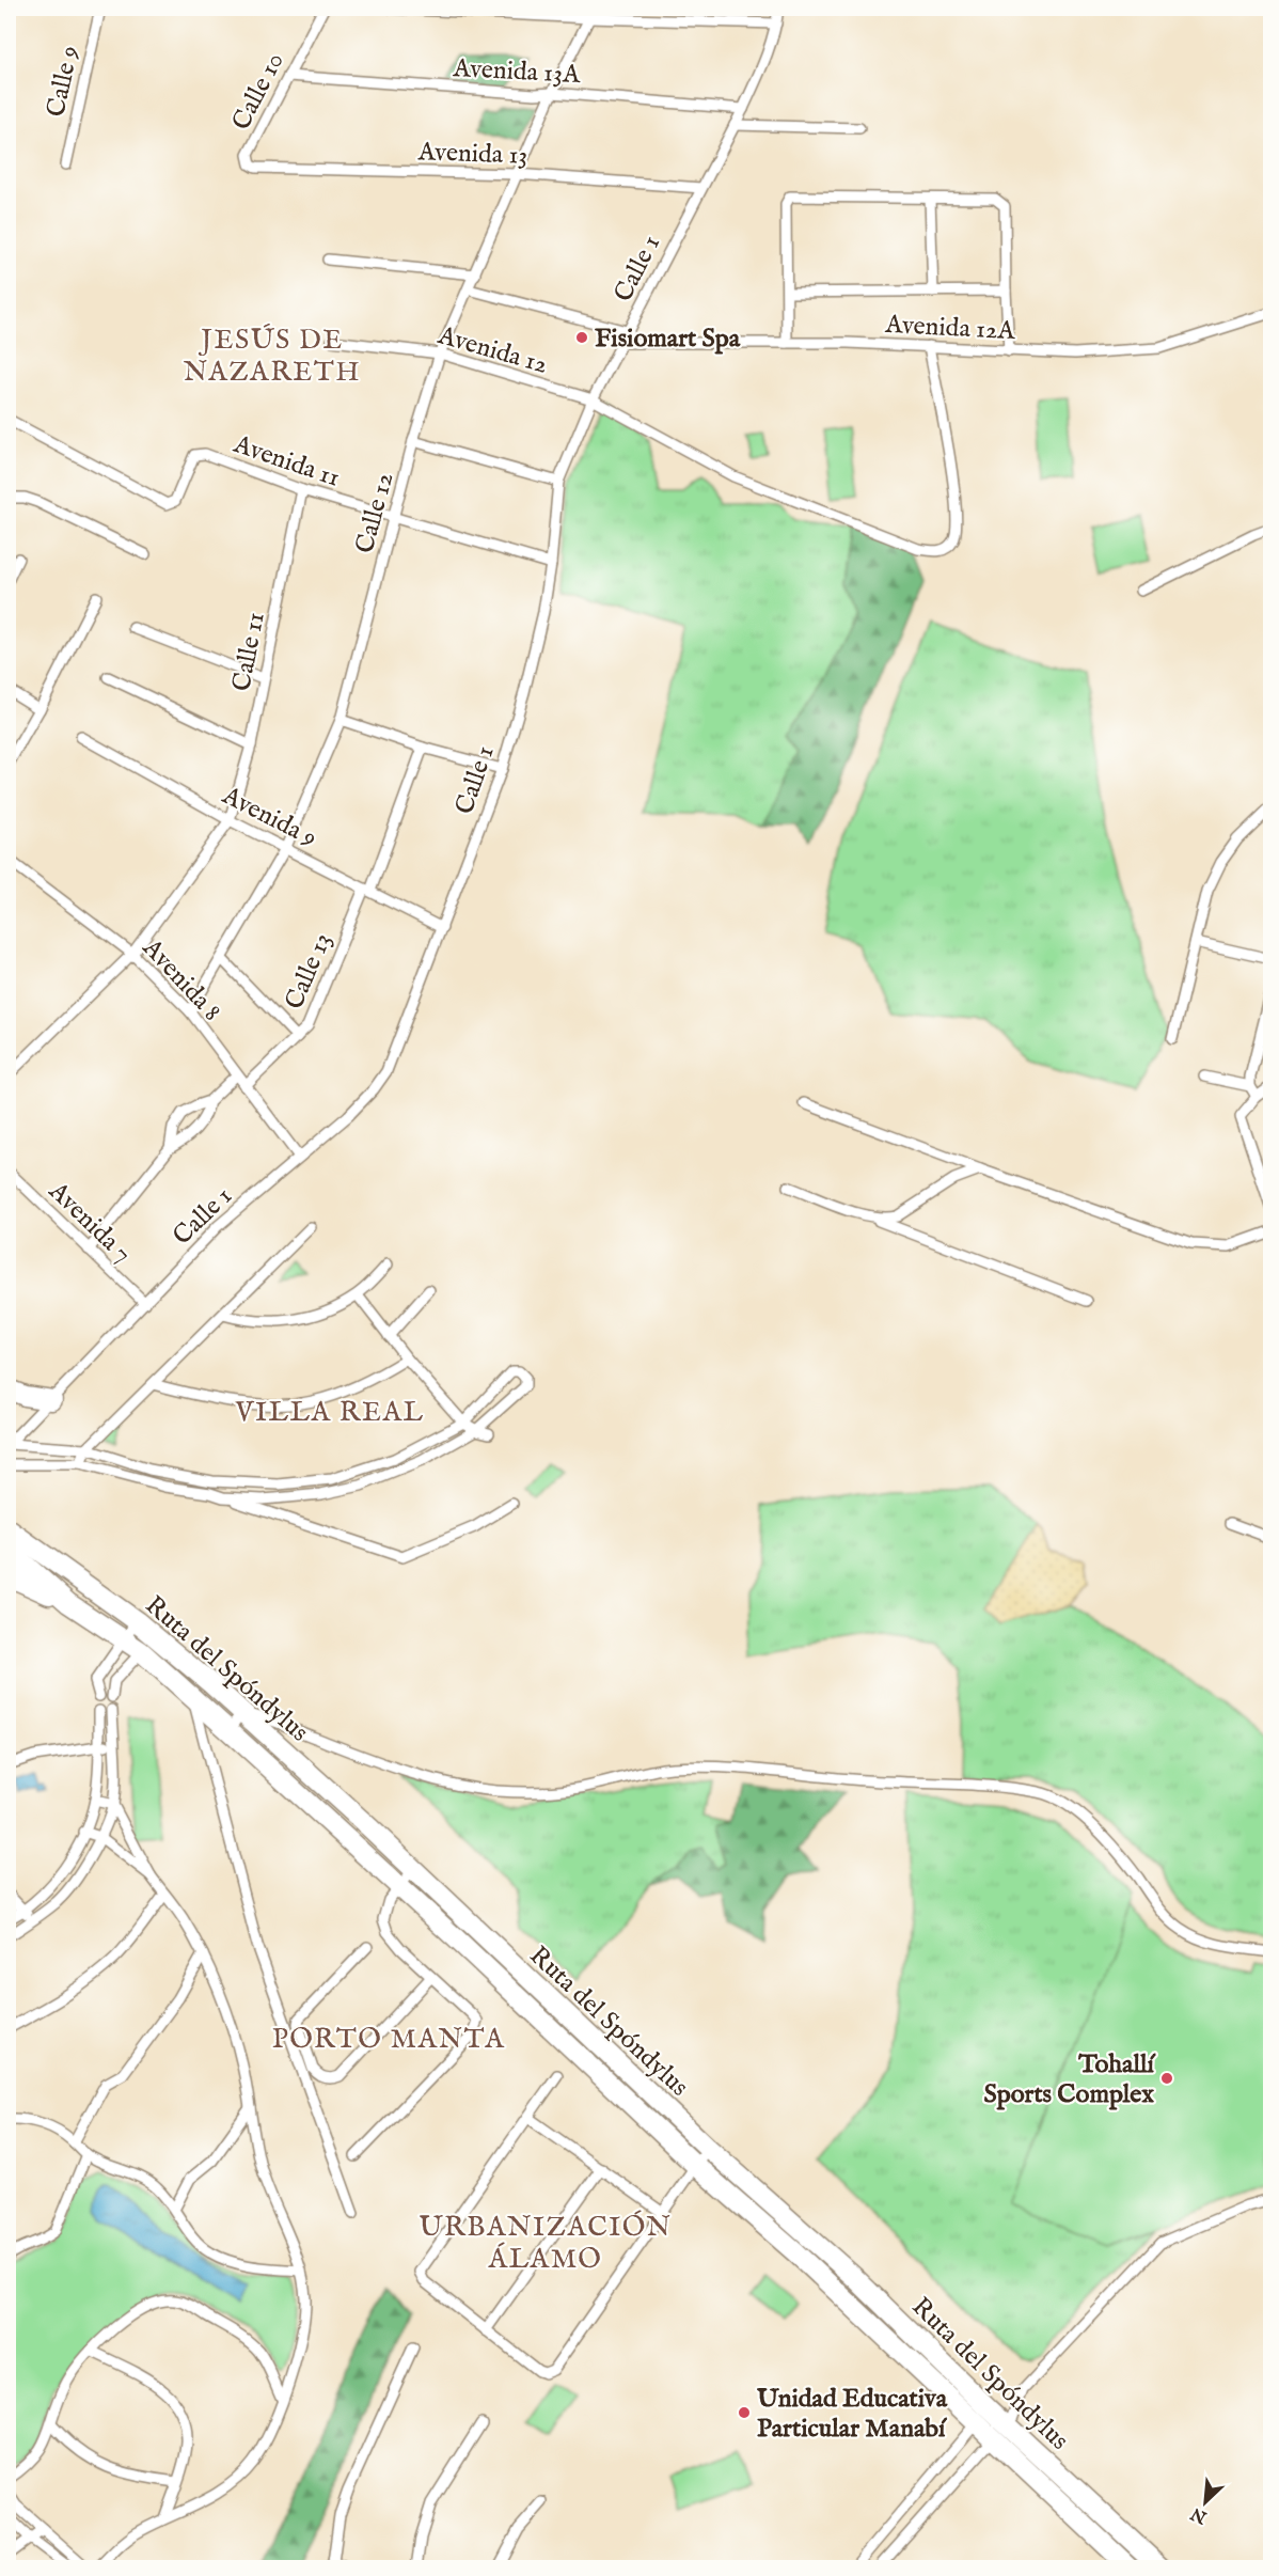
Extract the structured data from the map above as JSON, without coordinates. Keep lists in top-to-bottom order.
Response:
{
  "streets": {
    "highway": ["Ruta del Spóndylus"],
    "street": [
      "Avenida 13A",
      "Calle 9",
      "Calle 10",
      "Avenida 13",
      "Calle 1",
      "Avenida 12A",
      "Avenida 12",
      "Avenida 11",
      "Calle 12",
      "Calle 11",
      "Avenida 9",
      "Calle 13",
      "Avenida 8",
      "Avenida 7"
    ]
  },
  "crossings": [
    ["Avenida 13A", "Calle 10"],
    ["Avenida 13A", "Calle 1"],
    ["Avenida 13A", "Calle 12"],
    ["Calle 10", "Avenida 13"],
    ["Avenida 13", "Calle 1"],
    ["Avenida 13", "Calle 12"],
    ["Calle 1", "Avenida 12A"],
    ["Calle 1", "Avenida 12"],
    ["Calle 1", "Avenida 11"],
    ["Calle 1", "Avenida 9"],
    ["Calle 1", "Avenida 8"],
    ["Calle 1", "Avenida 7"],
    ["Avenida 12A", "Avenida 12"],
    ["Avenida 12", "Calle 12"],
    ["Avenida 11", "Calle 12"],
    ["Avenida 11", "Calle 11"],
    ["Calle 12", "Avenida 9"],
    ["Calle 12", "Avenida 8"],
    ["Calle 11", "Avenida 9"],
    ["Avenida 9", "Calle 13"],
    ["Calle 13", "Avenida 8"]
  ],
  "districts": [
    "JESÚS DE NAZARETH",
    "VILLA REAL",
    "PORTO MANTA",
    "URBANIZACIÓN ÁLAMO"
  ],
  "places": ["Fisiomart Spa", "Tohallí Sports Complex", "Unidad Educativa Particular Manabí"],
  "north": "bottom left"
}
